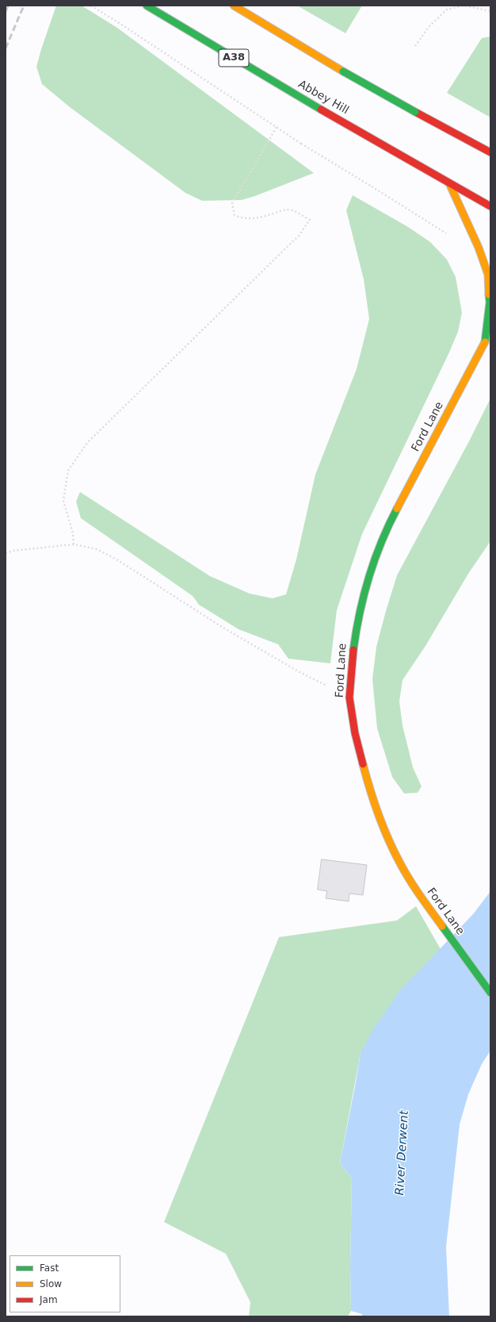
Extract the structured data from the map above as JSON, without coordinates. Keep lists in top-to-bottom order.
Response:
{
  "streets": {
    "main road": ["A38", "Abbey Hill", "Ford Lane"]
  },
  "water": ["River Derwent"],
  "legend": ["Fast", "Slow", "Jam"]
}
